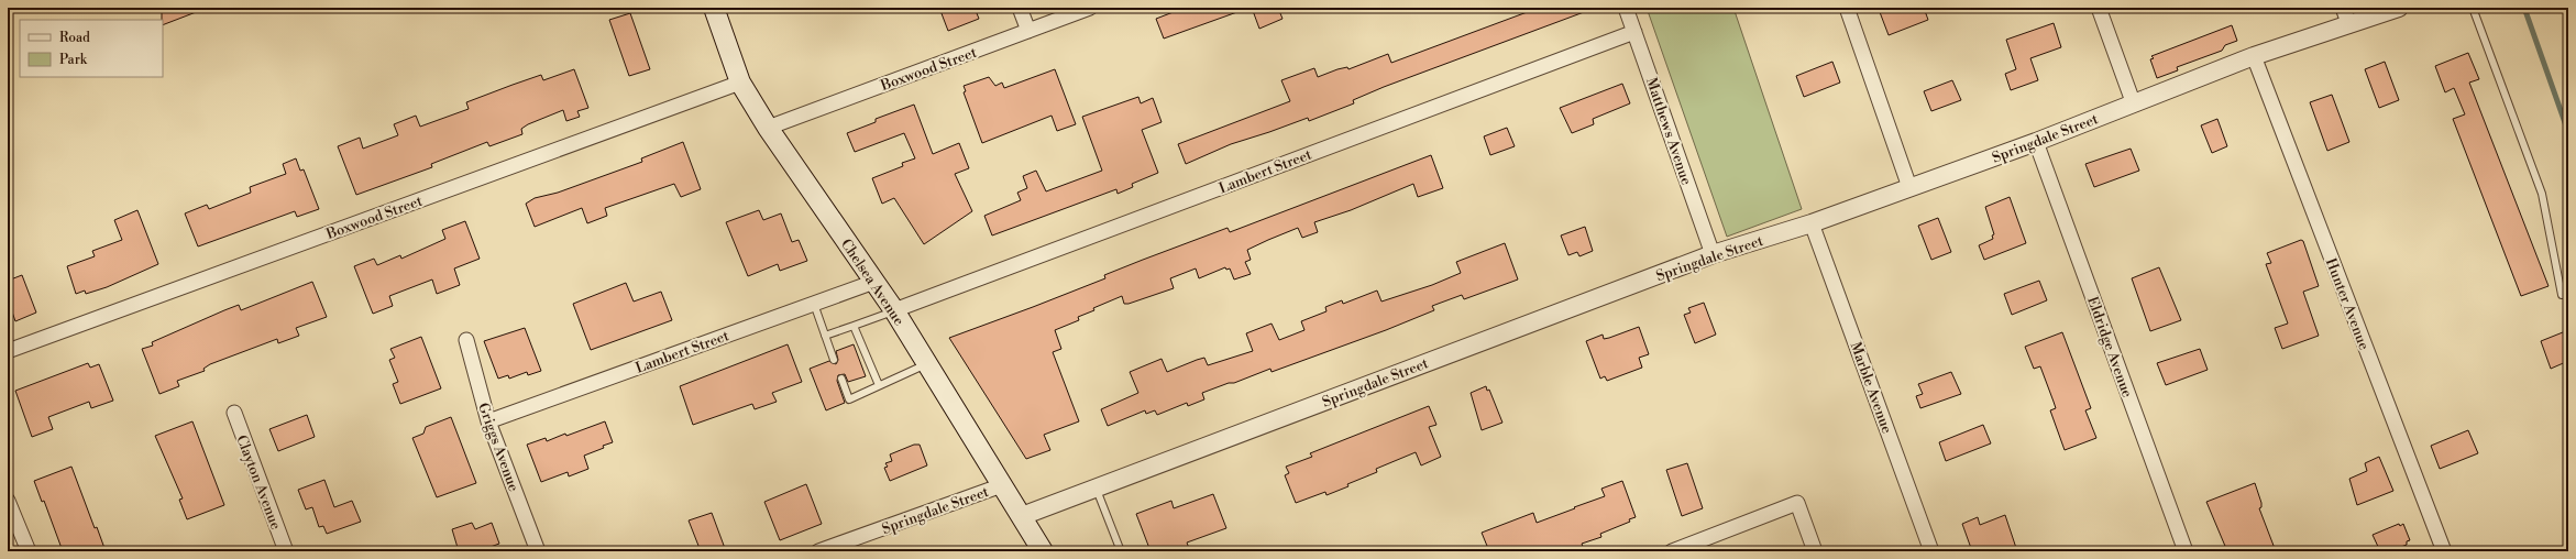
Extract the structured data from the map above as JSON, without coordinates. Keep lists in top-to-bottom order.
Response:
{
  "streets": {
    "main road": ["Chelsea Avenue"],
    "street": [
      "Boxwood Street",
      "Matthews Avenue",
      "Springdale Street",
      "Lambert Street",
      "Hunter Avenue",
      "Eldridge Avenue",
      "Marble Avenue",
      "Griggs Avenue",
      "Clayton Avenue"
    ]
  },
  "crossings": [
    ["Boxwood Street", "Chelsea Avenue"],
    ["Matthews Avenue", "Springdale Street"],
    ["Matthews Avenue", "Lambert Street"],
    ["Springdale Street", "Chelsea Avenue"],
    ["Springdale Street", "Hunter Avenue"],
    ["Springdale Street", "Eldridge Avenue"],
    ["Springdale Street", "Marble Avenue"],
    ["Lambert Street", "Chelsea Avenue"],
    ["Lambert Street", "Griggs Avenue"]
  ],
  "legend": ["Road", "Park"]
}
